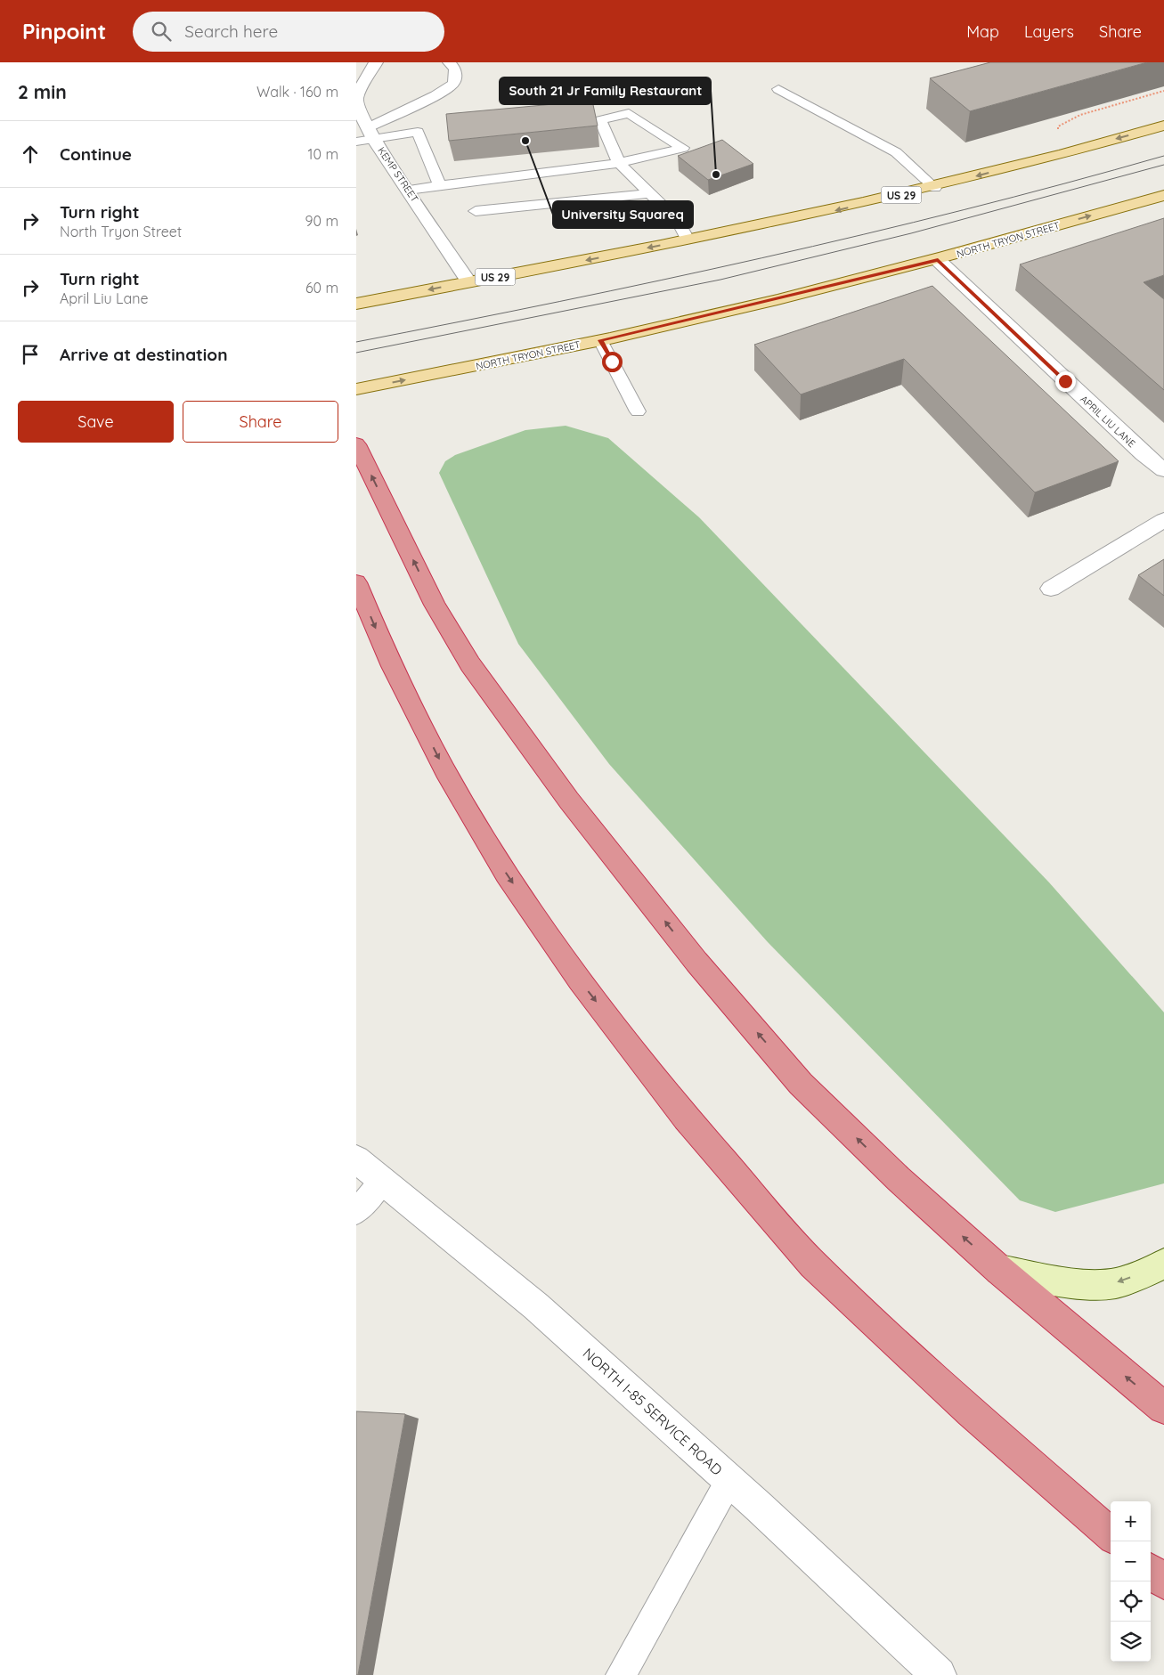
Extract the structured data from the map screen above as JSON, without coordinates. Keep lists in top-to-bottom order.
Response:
{
  "streets": {
    "main road": ["US 29", "NORTH TRYON STREET"],
    "street": ["KEMP STREET", "APRIL LIU LANE", "NORTH I-85 SERVICE ROAD"]
  },
  "crossings": [
    ["KEMP STREET", "US 29"],
    ["NORTH TRYON STREET", "APRIL LIU LANE"]
  ],
  "places": ["University Squareq", "South 21 Jr Family Restaurant"],
  "page": {
    "header": "Pinpoint",
    "search": "Search here",
    "nav": ["Map", "Layers", "Share"],
    "heading": ["2 min", "Walk · 160 m"],
    "list": [
      ["Continue", "10 m"],
      ["Turn right", "North Tryon Street", "90 m"],
      ["Turn right", "April Liu Lane", "60 m"],
      "Arrive at destination"
    ],
    "buttons": ["Save", "Share"],
    "map_buttons": ["+", "−"]
  }
}
